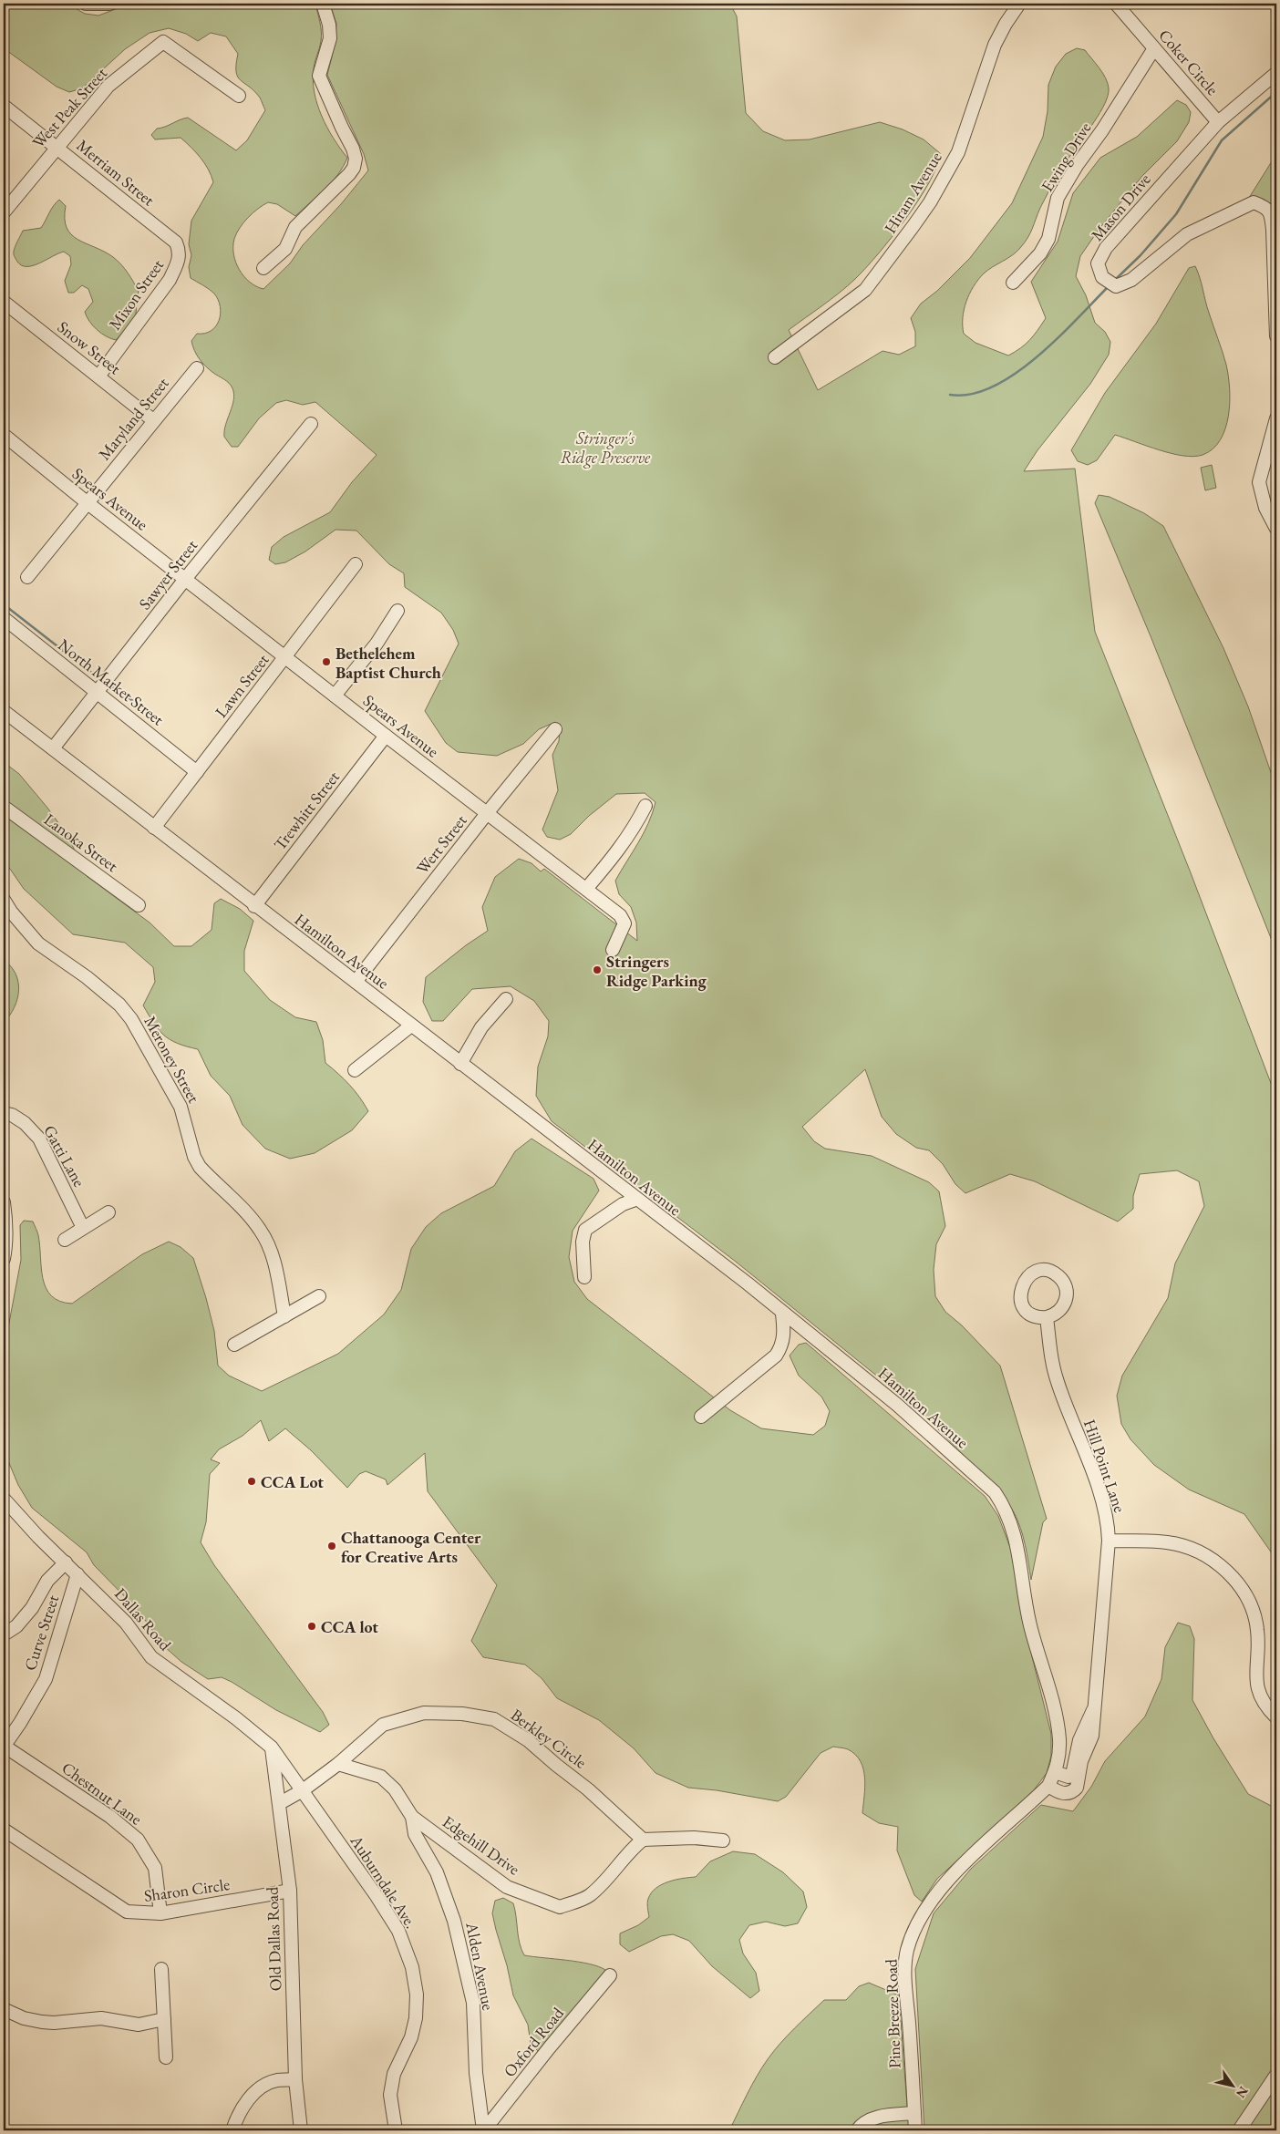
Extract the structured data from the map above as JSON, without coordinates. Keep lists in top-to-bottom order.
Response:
{
  "streets": {
    "street": [
      "Coker Circle",
      "West Peak Street",
      "Ewing Drive",
      "Merriam Street",
      "Hiram Avenue",
      "Mason Drive",
      "Mixon Street",
      "Snow Street",
      "Maryland Street",
      "Spears Avenue",
      "Sawyer Street",
      "North Market Street",
      "Lawn Street",
      "Trewhitt Street",
      "Lanoka Street",
      "Wert Street",
      "Hamilton Avenue",
      "Meroney Street",
      "Gatti Lane",
      "Hill Point Lane",
      "Dallas Road",
      "Curve Street",
      "Berkley Circle",
      "Chestnut Lane",
      "Edgehill Drive",
      "Auburndale Ave.",
      "Sharon Circle",
      "Old Dallas Road",
      "Alden Avenue",
      "Pine Breeze Road",
      "Oxford Road"
    ]
  },
  "crossings": [
    ["Coker Circle", "Ewing Drive"],
    ["Coker Circle", "Mason Drive"],
    ["West Peak Street", "Merriam Street"],
    ["Merriam Street", "Mixon Street"],
    ["Mixon Street", "Snow Street"],
    ["Snow Street", "Maryland Street"],
    ["Maryland Street", "Spears Avenue"],
    ["Spears Avenue", "Sawyer Street"],
    ["Spears Avenue", "Lawn Street"],
    ["Spears Avenue", "Trewhitt Street"],
    ["Spears Avenue", "Wert Street"],
    ["Sawyer Street", "North Market Street"],
    ["Sawyer Street", "Hamilton Avenue"],
    ["North Market Street", "Lawn Street"],
    ["Lawn Street", "Hamilton Avenue"],
    ["Trewhitt Street", "Hamilton Avenue"],
    ["Wert Street", "Hamilton Avenue"],
    ["Hamilton Avenue", "Hill Point Lane"],
    ["Hamilton Avenue", "Pine Breeze Road"],
    ["Hill Point Lane", "Pine Breeze Road"],
    ["Dallas Road", "Curve Street"],
    ["Dallas Road", "Berkley Circle"],
    ["Dallas Road", "Auburndale Ave."],
    ["Dallas Road", "Old Dallas Road"],
    ["Curve Street", "Chestnut Lane"],
    ["Berkley Circle", "Edgehill Drive"],
    ["Berkley Circle", "Auburndale Ave."],
    ["Berkley Circle", "Old Dallas Road"],
    ["Chestnut Lane", "Sharon Circle"],
    ["Edgehill Drive", "Alden Avenue"],
    ["Sharon Circle", "Old Dallas Road"],
    ["Alden Avenue", "Oxford Road"]
  ],
  "parks": ["Stringer's Ridge Preserve"],
  "places": [
    "Bethelehem Baptist Church",
    "Stringers Ridge Parking",
    "CCA Lot",
    "Chattanooga Center for Creative Arts",
    "CCA lot"
  ],
  "north": "bottom right"
}
